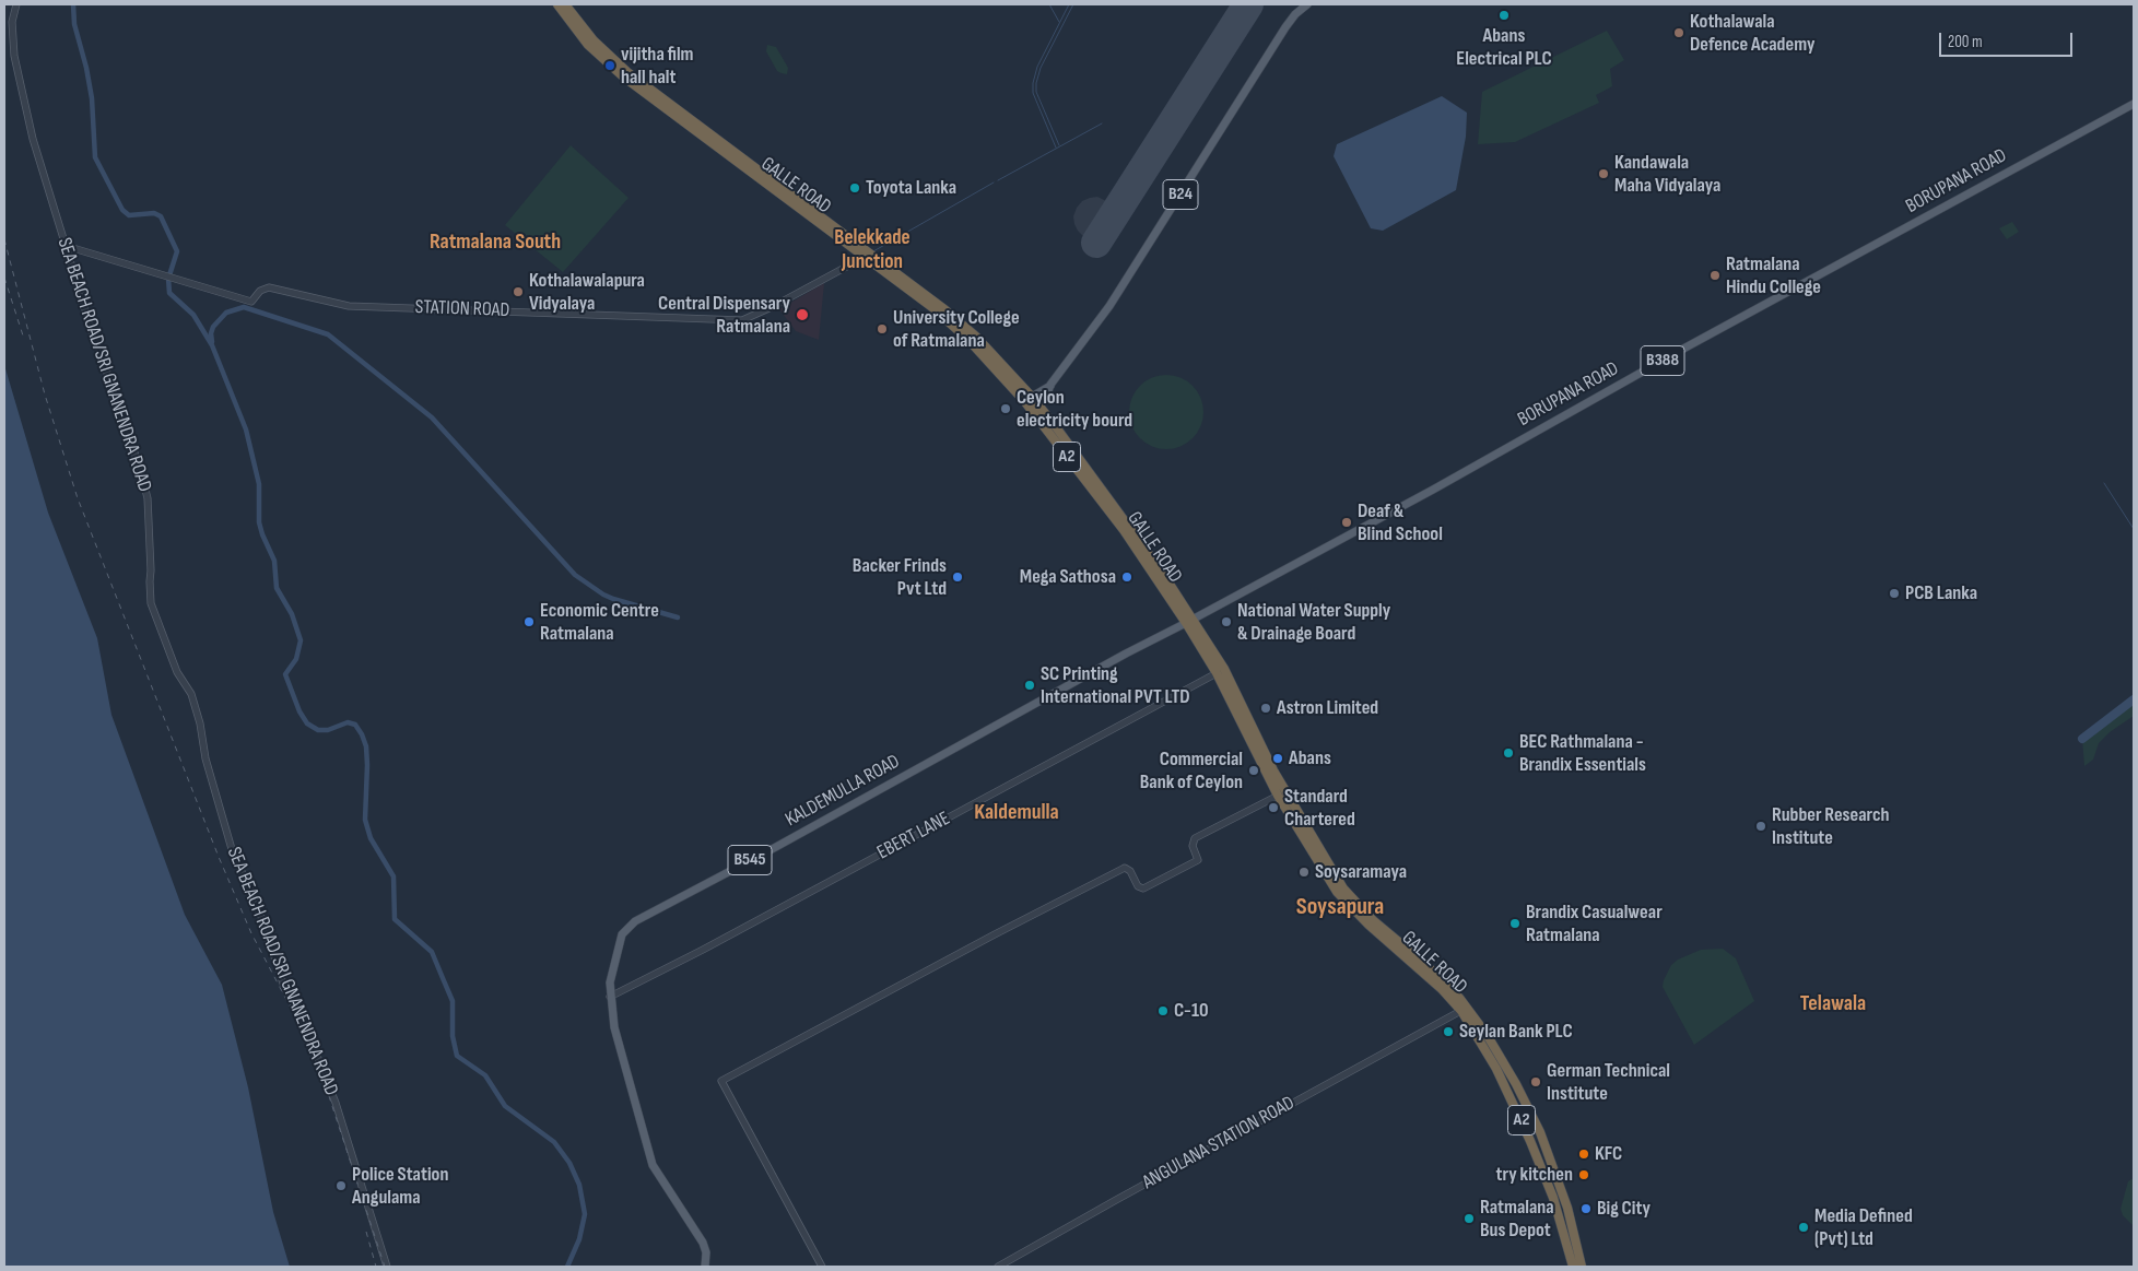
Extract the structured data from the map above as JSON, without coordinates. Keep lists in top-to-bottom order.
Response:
{
  "streets": {
    "highway": ["GALLE ROAD", "A2"],
    "main road": [
      "BORUPANA ROAD",
      "B24",
      "B388",
      "KALDEMULLA ROAD",
      "B545"
    ],
    "street": [
      "STATION ROAD",
      "SEA BEACH ROAD/SRI GNANENDRA ROAD",
      "EBERT LANE",
      "ANGULANA STATION ROAD"
    ]
  },
  "crossings": [
    ["BORUPANA ROAD", "GALLE ROAD"],
    ["BORUPANA ROAD", "KALDEMULLA ROAD"],
    ["GALLE ROAD", "B24"],
    ["GALLE ROAD", "STATION ROAD"],
    ["GALLE ROAD", "KALDEMULLA ROAD"],
    ["GALLE ROAD", "EBERT LANE"],
    ["GALLE ROAD", "ANGULANA STATION ROAD"],
    ["STATION ROAD", "SEA BEACH ROAD/SRI GNANENDRA ROAD"],
    ["KALDEMULLA ROAD", "EBERT LANE"]
  ],
  "districts": [
    "Belekkade Junction",
    "Ratmalana South",
    "Kaldemulla",
    "Soysapura",
    "Telawala"
  ],
  "places": [
    "Abans Electrical PLC",
    "Kothalawala Defence Academy",
    "vijitha film hall halt",
    "Kandawala Maha Vidyalaya",
    "Toyota Lanka",
    "Ratmalana Hindu College",
    "Kothalawalapura Vidyalaya",
    "Central Dispensary Ratmalana",
    "University College of Ratmalana",
    "Ceylon electricity bourd",
    "Deaf & Blind School",
    "Backer Frinds Pvt Ltd",
    "Mega Sathosa",
    "PCB Lanka",
    "Economic Centre Ratmalana",
    "National Water Supply & Drainage Board",
    "SC Printing International PVT LTD",
    "Astron Limited",
    "BEC Rathmalana - Brandix Essentials",
    "Abans",
    "Commercial Bank of Ceylon",
    "Standard Chartered",
    "Rubber Research Institute",
    "Soysaramaya",
    "Brandix Casualwear Ratmalana",
    "C-10",
    "Seylan Bank PLC",
    "German Technical Institute",
    "KFC",
    "try kitchen",
    "Police Station Angulama",
    "Big City",
    "Ratmalana Bus Depot",
    "Media Defined (Pvt) Ltd"
  ],
  "scale_bar": "200 m"
}
